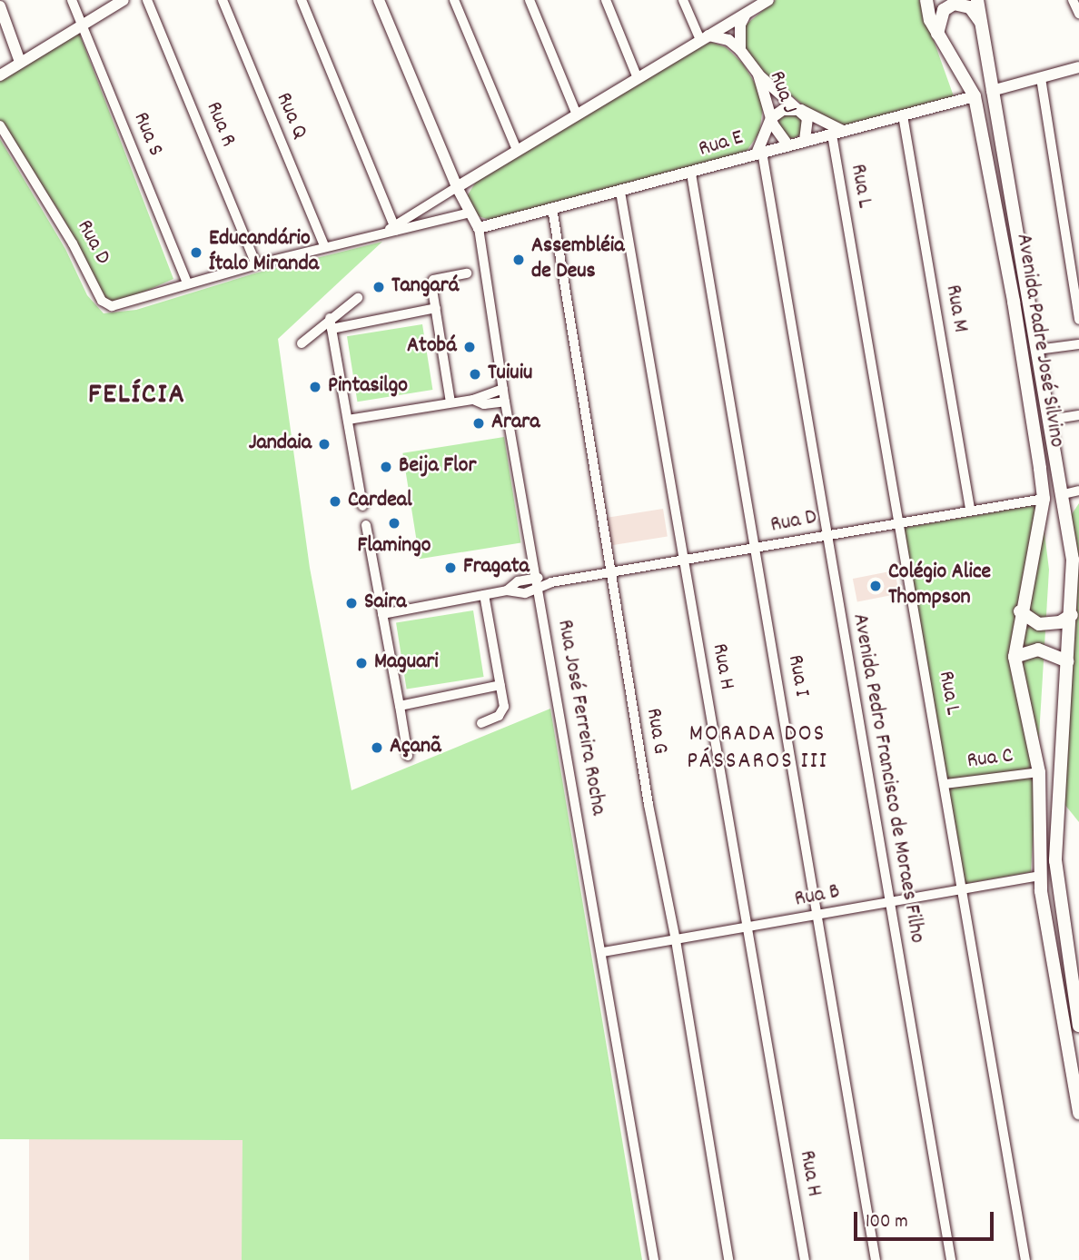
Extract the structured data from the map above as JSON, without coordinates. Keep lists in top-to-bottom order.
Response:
{
  "streets": {
    "main road": ["Avenida Padre José Silvino"],
    "street": [
      "Rua J",
      "Rua Q",
      "Rua R",
      "Rua S",
      "Rua E",
      "Rua L",
      "Rua D",
      "Rua M",
      "Rua H",
      "Rua I",
      "Rua José Ferreira Rocha",
      "Rua G",
      "Rua C",
      "Avenida Pedro Francisco de Moraes Filho",
      "Rua B"
    ]
  },
  "crossings": [
    ["Rua J", "Rua E"],
    ["Rua S", "Rua D"],
    ["Rua E", "Rua L"],
    ["Rua E", "Rua M"],
    ["Rua E", "Avenida Padre José Silvino"],
    ["Rua E", "Rua H"],
    ["Rua E", "Rua I"],
    ["Rua E", "Rua José Ferreira Rocha"],
    ["Rua E", "Rua G"],
    ["Rua E", "Avenida Pedro Francisco de Moraes Filho"],
    ["Rua L", "Rua D"],
    ["Rua L", "Rua C"],
    ["Rua L", "Rua B"],
    ["Rua D", "Rua M"],
    ["Rua D", "Avenida Padre José Silvino"],
    ["Rua D", "Rua H"],
    ["Rua D", "Rua I"],
    ["Rua D", "Rua José Ferreira Rocha"],
    ["Rua D", "Rua G"],
    ["Rua D", "Avenida Pedro Francisco de Moraes Filho"],
    ["Avenida Padre José Silvino", "Rua C"],
    ["Avenida Padre José Silvino", "Rua B"],
    ["Rua H", "Rua B"],
    ["Rua I", "Rua B"],
    ["Rua José Ferreira Rocha", "Rua B"],
    ["Rua G", "Rua B"],
    ["Avenida Pedro Francisco de Moraes Filho", "Rua B"]
  ],
  "districts": ["FELÍCIA", "MORADA DOS PÁSSAROS III"],
  "places": [
    "Educandário Ítalo Miranda",
    "Assembléia de Deus",
    "Tangará",
    "Atobá",
    "Tuiuiu",
    "Pintasilgo",
    "Arara",
    "Jandaia",
    "Beija Flor",
    "Cardeal",
    "Flamingo",
    "Fragata",
    "Colégio Alice Thompson",
    "Saira",
    "Maguari",
    "Açanã"
  ],
  "scale_bar": "100 m"
}
